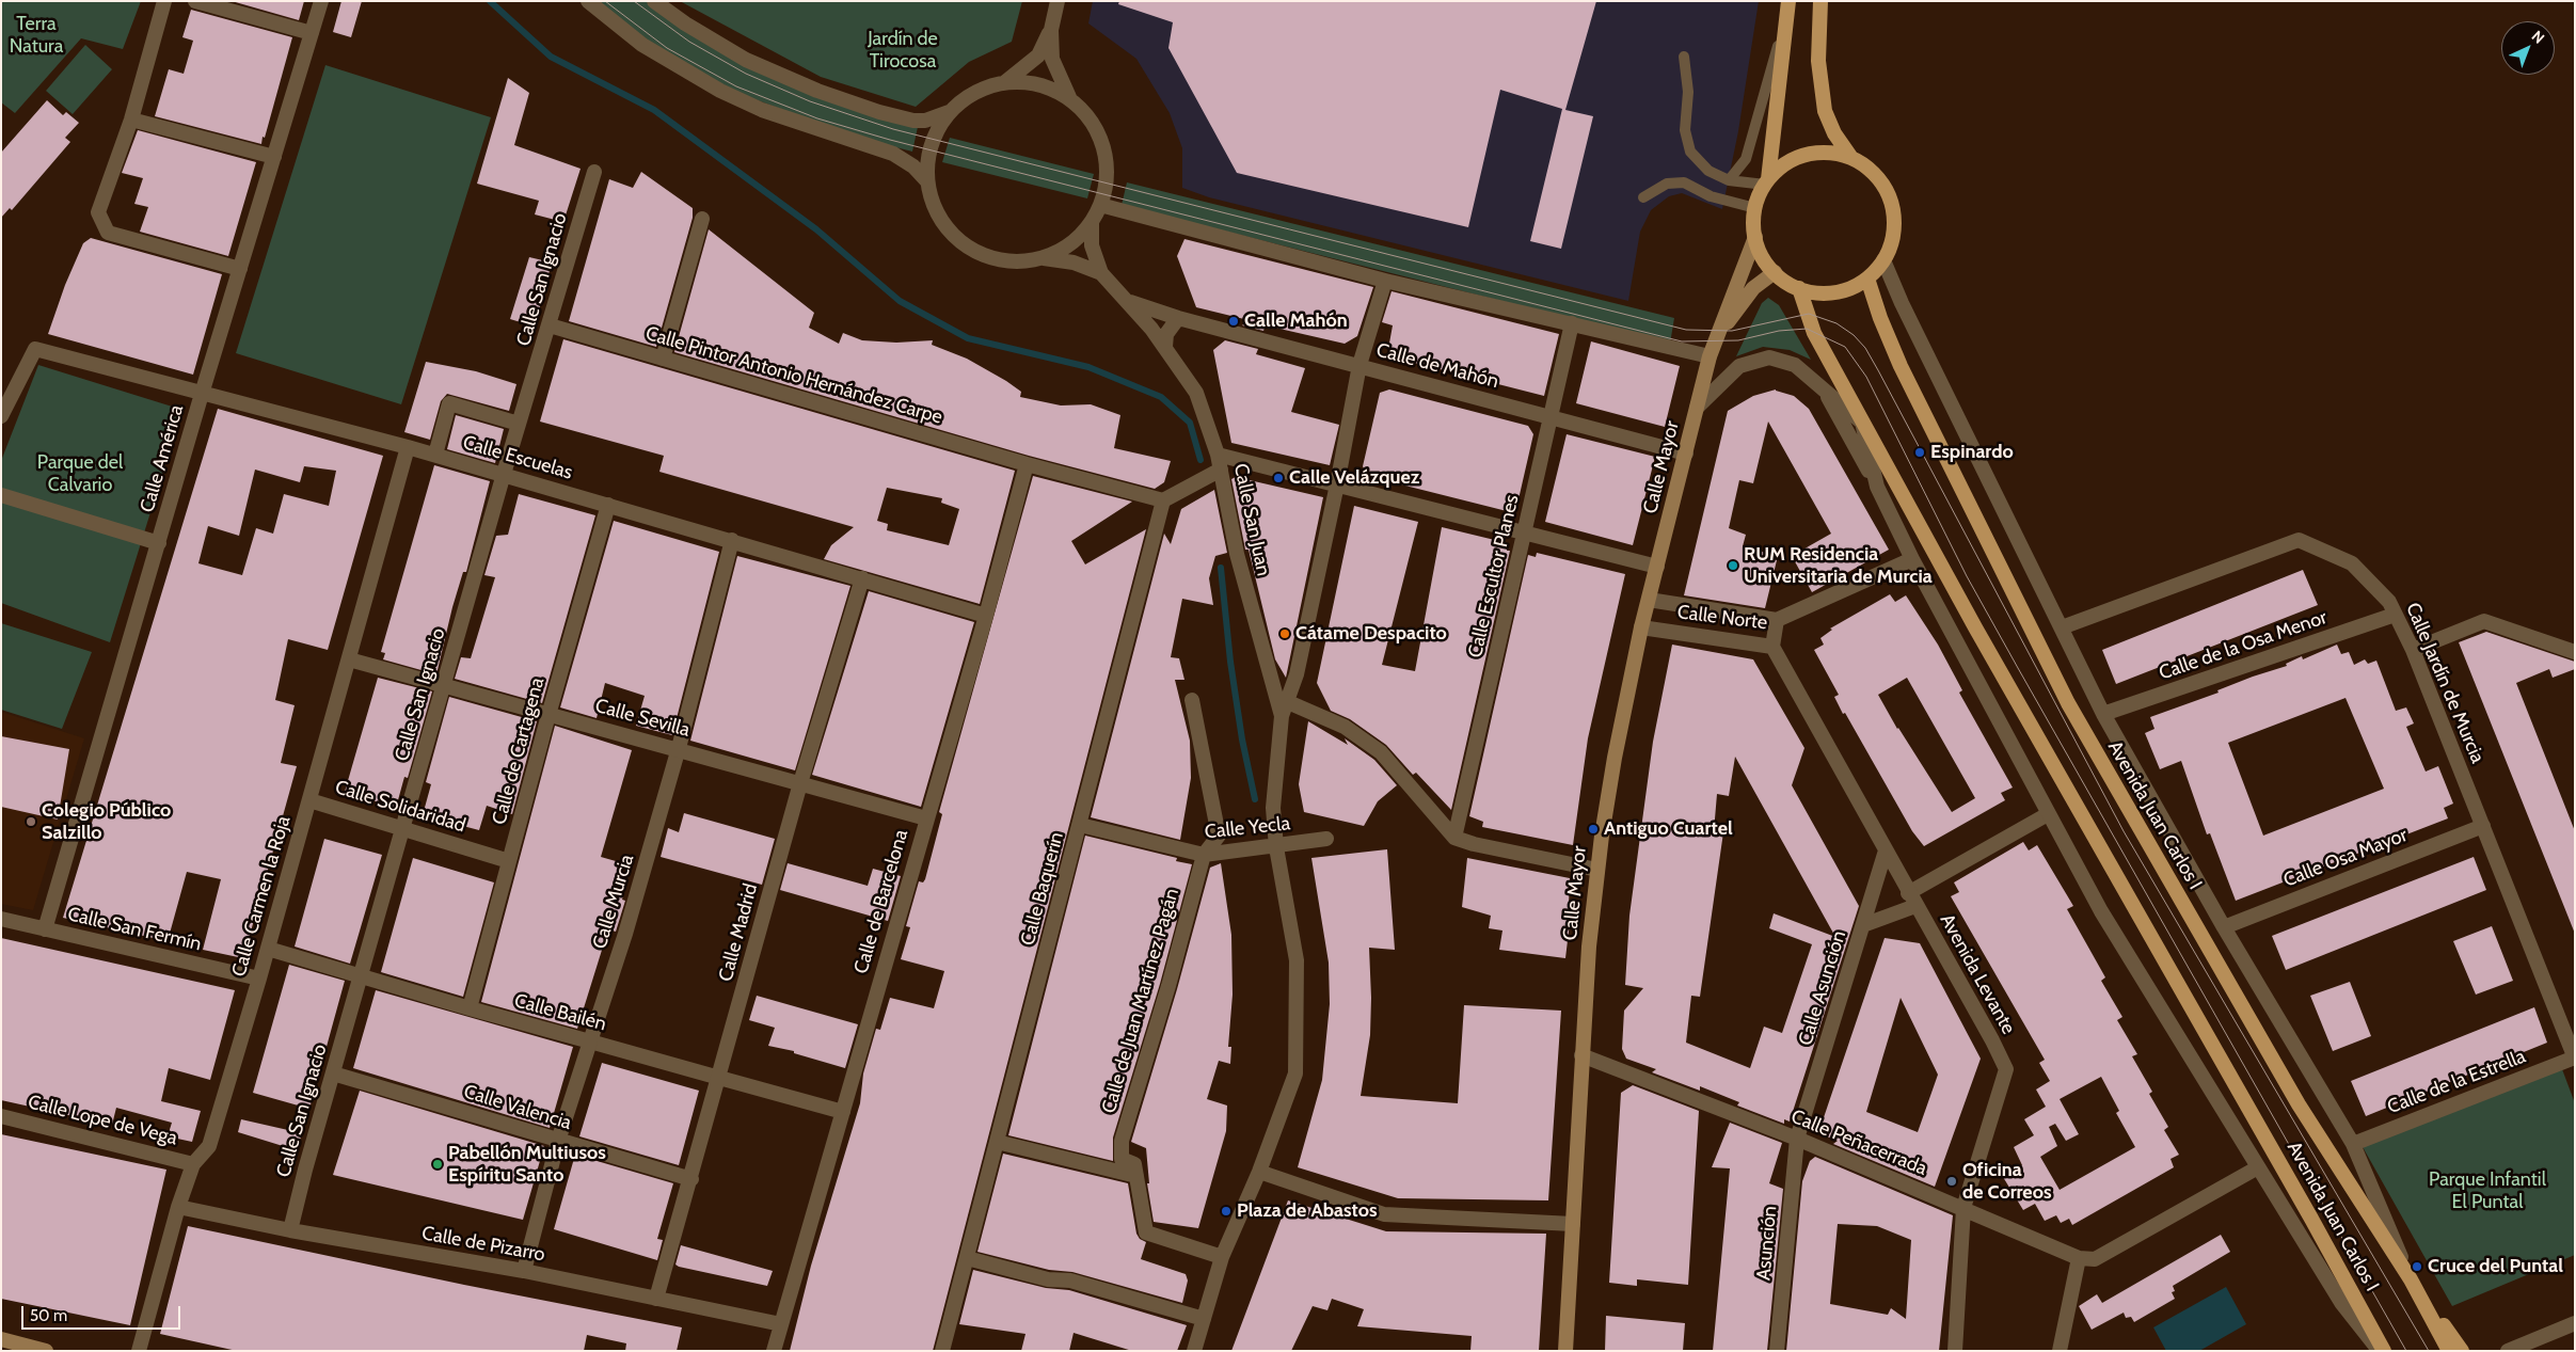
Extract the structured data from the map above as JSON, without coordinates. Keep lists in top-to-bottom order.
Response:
{
  "streets": {
    "main road": ["Calle Mayor", "Avenida Juan Carlos I"],
    "street": [
      "Calle San Ignacio",
      "Calle de Mahón",
      "Calle Pintor Antonio Hernández Carpe",
      "Calle Escuelas",
      "Calle América",
      "Calle San Juan",
      "Calle Escultor Planes",
      "Calle Norte",
      "Calle de la Osa Menor",
      "Calle Jardín de Murcia",
      "Calle Sevilla",
      "Calle de Cartagena",
      "Calle Solidaridad",
      "Calle Yecla",
      "Calle Osa Mayor",
      "Calle Baquerín",
      "Calle Carmen la Roja",
      "Calle Murcia",
      "Calle de Barcelona",
      "Calle San Fermín",
      "Calle Madrid",
      "Avenida Levante",
      "Calle Asunción",
      "Calle de Juan Martínez Pagán",
      "Calle Bailén",
      "Calle de la Estrella",
      "Calle Valencia",
      "Calle Lope de Vega",
      "Calle Peñacerrada",
      "Asunción",
      "Calle de Pizarro"
    ]
  },
  "crossings": [
    ["Calle San Ignacio", "Calle Pintor Antonio Hernández Carpe"],
    ["Calle San Ignacio", "Calle Escuelas"],
    ["Calle San Ignacio", "Calle Sevilla"],
    ["Calle San Ignacio", "Calle Solidaridad"],
    ["Calle San Ignacio", "Calle Bailén"],
    ["Calle San Ignacio", "Calle Valencia"],
    ["Calle San Ignacio", "Calle de Pizarro"],
    ["Calle de Mahón", "Calle Mayor"],
    ["Calle de Mahón", "Calle San Juan"],
    ["Calle de Mahón", "Calle Escultor Planes"],
    ["Calle Pintor Antonio Hernández Carpe", "Calle Baquerín"],
    ["Calle Pintor Antonio Hernández Carpe", "Calle de Barcelona"],
    ["Calle Escuelas", "Calle América"],
    ["Calle Escuelas", "Calle de Cartagena"],
    ["Calle Escuelas", "Calle Carmen la Roja"],
    ["Calle Escuelas", "Calle Murcia"],
    ["Calle Escuelas", "Calle de Barcelona"],
    ["Calle Escuelas", "Calle Madrid"],
    ["Calle América", "Calle San Fermín"],
    ["Calle Mayor", "Calle Norte"],
    ["Calle Mayor", "Calle Peñacerrada"],
    ["Calle San Juan", "Calle Yecla"],
    ["Calle Norte", "Avenida Levante"],
    ["Calle de la Osa Menor", "Calle Jardín de Murcia"],
    ["Calle Jardín de Murcia", "Calle Osa Mayor"],
    ["Calle Jardín de Murcia", "Calle de la Estrella"],
    ["Calle Sevilla", "Calle de Cartagena"],
    ["Calle Sevilla", "Calle Carmen la Roja"],
    ["Calle Sevilla", "Calle Murcia"],
    ["Calle Sevilla", "Calle de Barcelona"],
    ["Calle Sevilla", "Calle Madrid"],
    ["Calle de Cartagena", "Calle Solidaridad"],
    ["Calle de Cartagena", "Calle Bailén"],
    ["Calle Solidaridad", "Calle Carmen la Roja"],
    ["Calle Yecla", "Calle Baquerín"],
    ["Calle Yecla", "Calle de Juan Martínez Pagán"],
    ["Calle Carmen la Roja", "Calle San Fermín"],
    ["Calle Carmen la Roja", "Calle Bailén"],
    ["Calle Carmen la Roja", "Calle Lope de Vega"],
    ["Calle Carmen la Roja", "Calle de Pizarro"],
    ["Calle Murcia", "Calle Bailén"],
    ["Calle Murcia", "Calle Valencia"],
    ["Calle Murcia", "Calle de Pizarro"],
    ["Calle de Barcelona", "Calle Bailén"],
    ["Calle de Barcelona", "Calle de Pizarro"],
    ["Calle Madrid", "Calle Bailén"],
    ["Calle Madrid", "Calle Valencia"],
    ["Calle Madrid", "Calle de Pizarro"],
    ["Avenida Levante", "Calle Asunción"],
    ["Avenida Levante", "Calle Peñacerrada"],
    ["Calle Asunción", "Calle Peñacerrada"],
    ["Calle Asunción", "Asunción"],
    ["Calle Peñacerrada", "Asunción"]
  ],
  "parks": [
    "Terra Natura",
    "Jardín de Tirocosa",
    "Parque del Calvario",
    "Parque Infantil El Puntal"
  ],
  "places": [
    "Calle Mahón",
    "Espinardo",
    "Calle Velázquez",
    "RUM Residencia Universitaria de Murcia",
    "Cátame Despacito",
    "Colegio Público Salzillo",
    "Antiguo Cuartel",
    "Pabellón Multiusos Espíritu Santo",
    "Oficina de Correos",
    "Plaza de Abastos",
    "Cruce del Puntal"
  ],
  "scale_bar": "50 m",
  "north": "top right"
}
